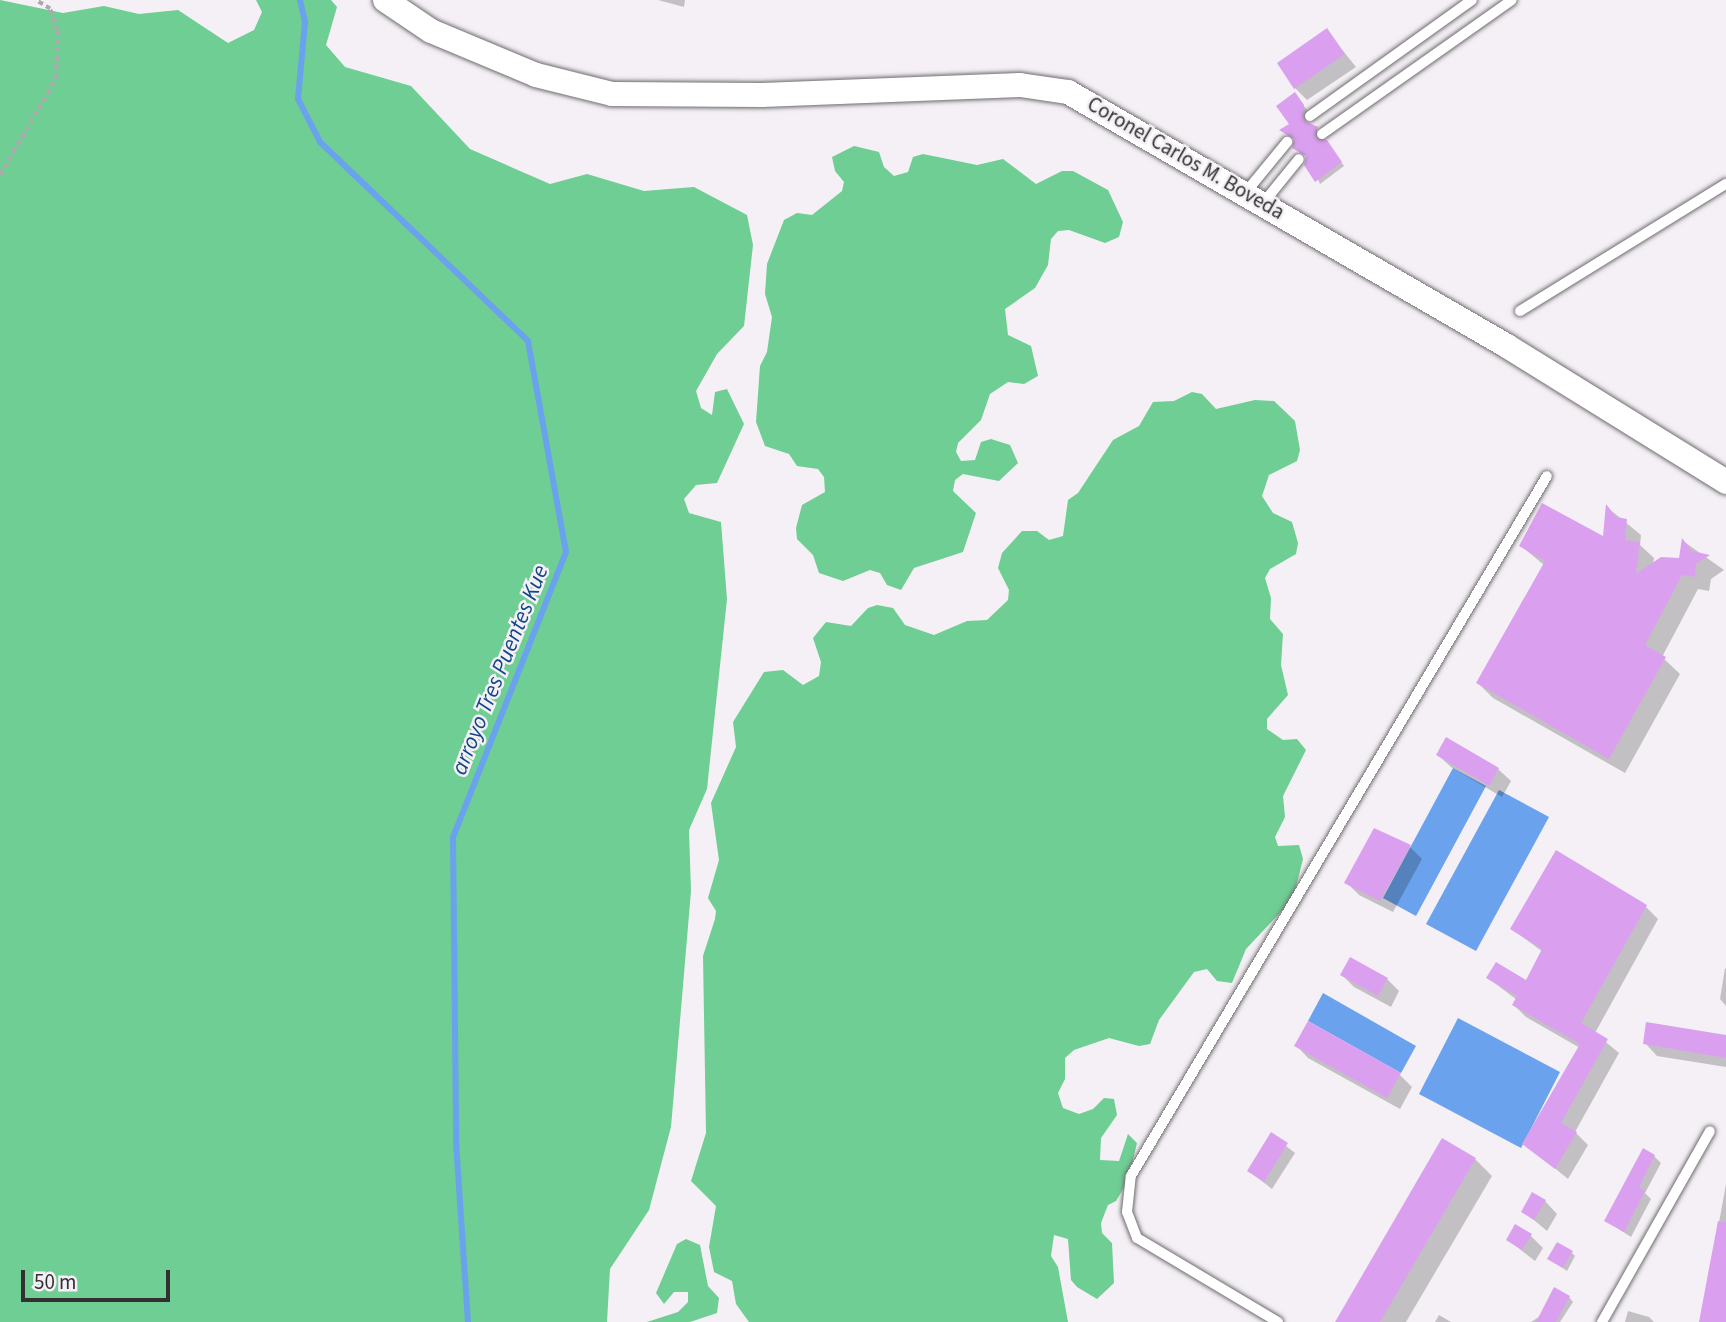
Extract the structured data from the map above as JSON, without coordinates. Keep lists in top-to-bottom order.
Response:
{
  "streets": {
    "street": ["Coronel Carlos M. Boveda"]
  },
  "water": ["arroyo Tres Puentes Kue"],
  "scale_bar": "50 m"
}
